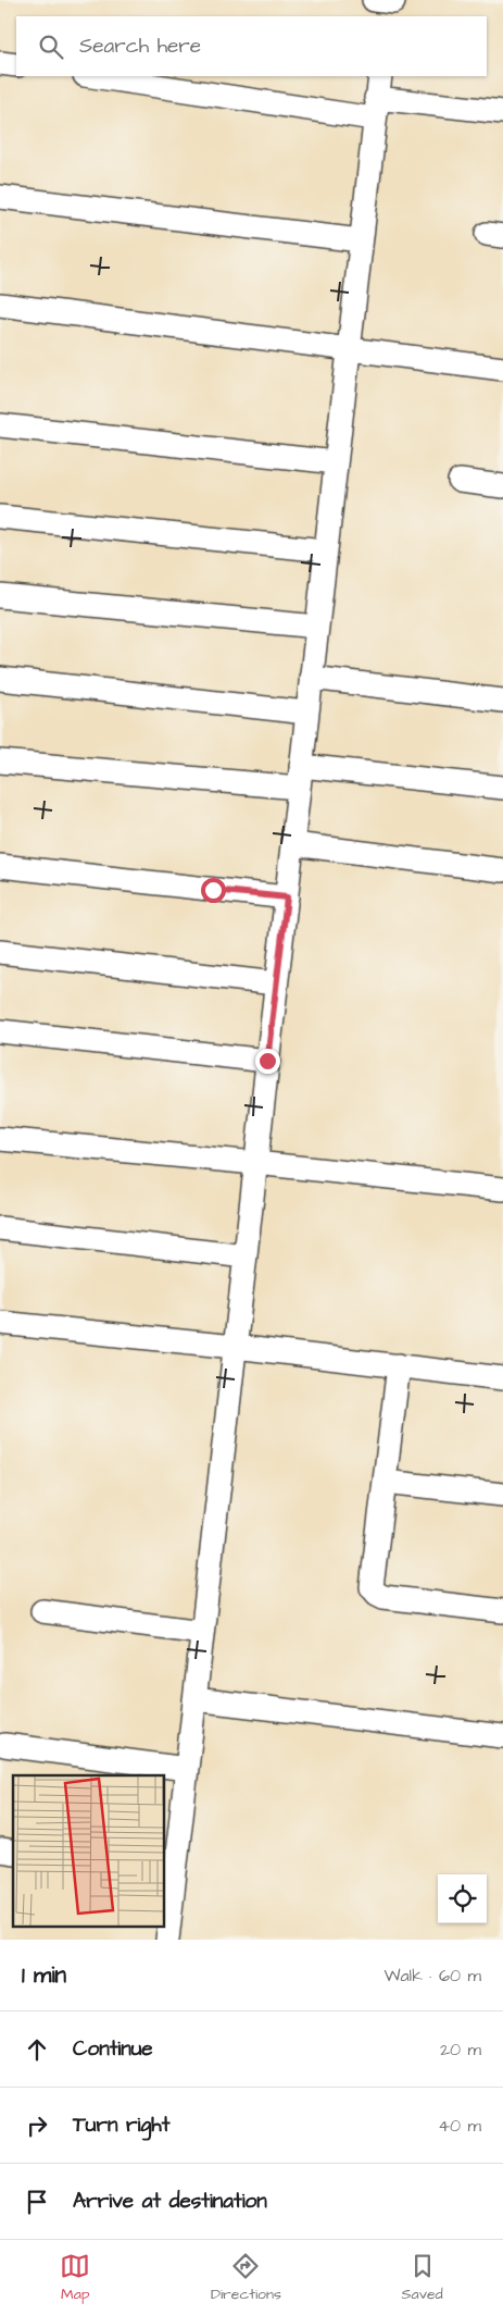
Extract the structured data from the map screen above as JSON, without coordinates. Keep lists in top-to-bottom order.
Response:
{
  "page": {
    "search": "Search here",
    "heading": ["1 min", "Walk · 60 m"],
    "list": [
      ["Continue", "20 m"],
      ["Turn right", "40 m"],
      "Arrive at destination"
    ],
    "nav": ["Map", "Directions", "Saved"]
  }
}
